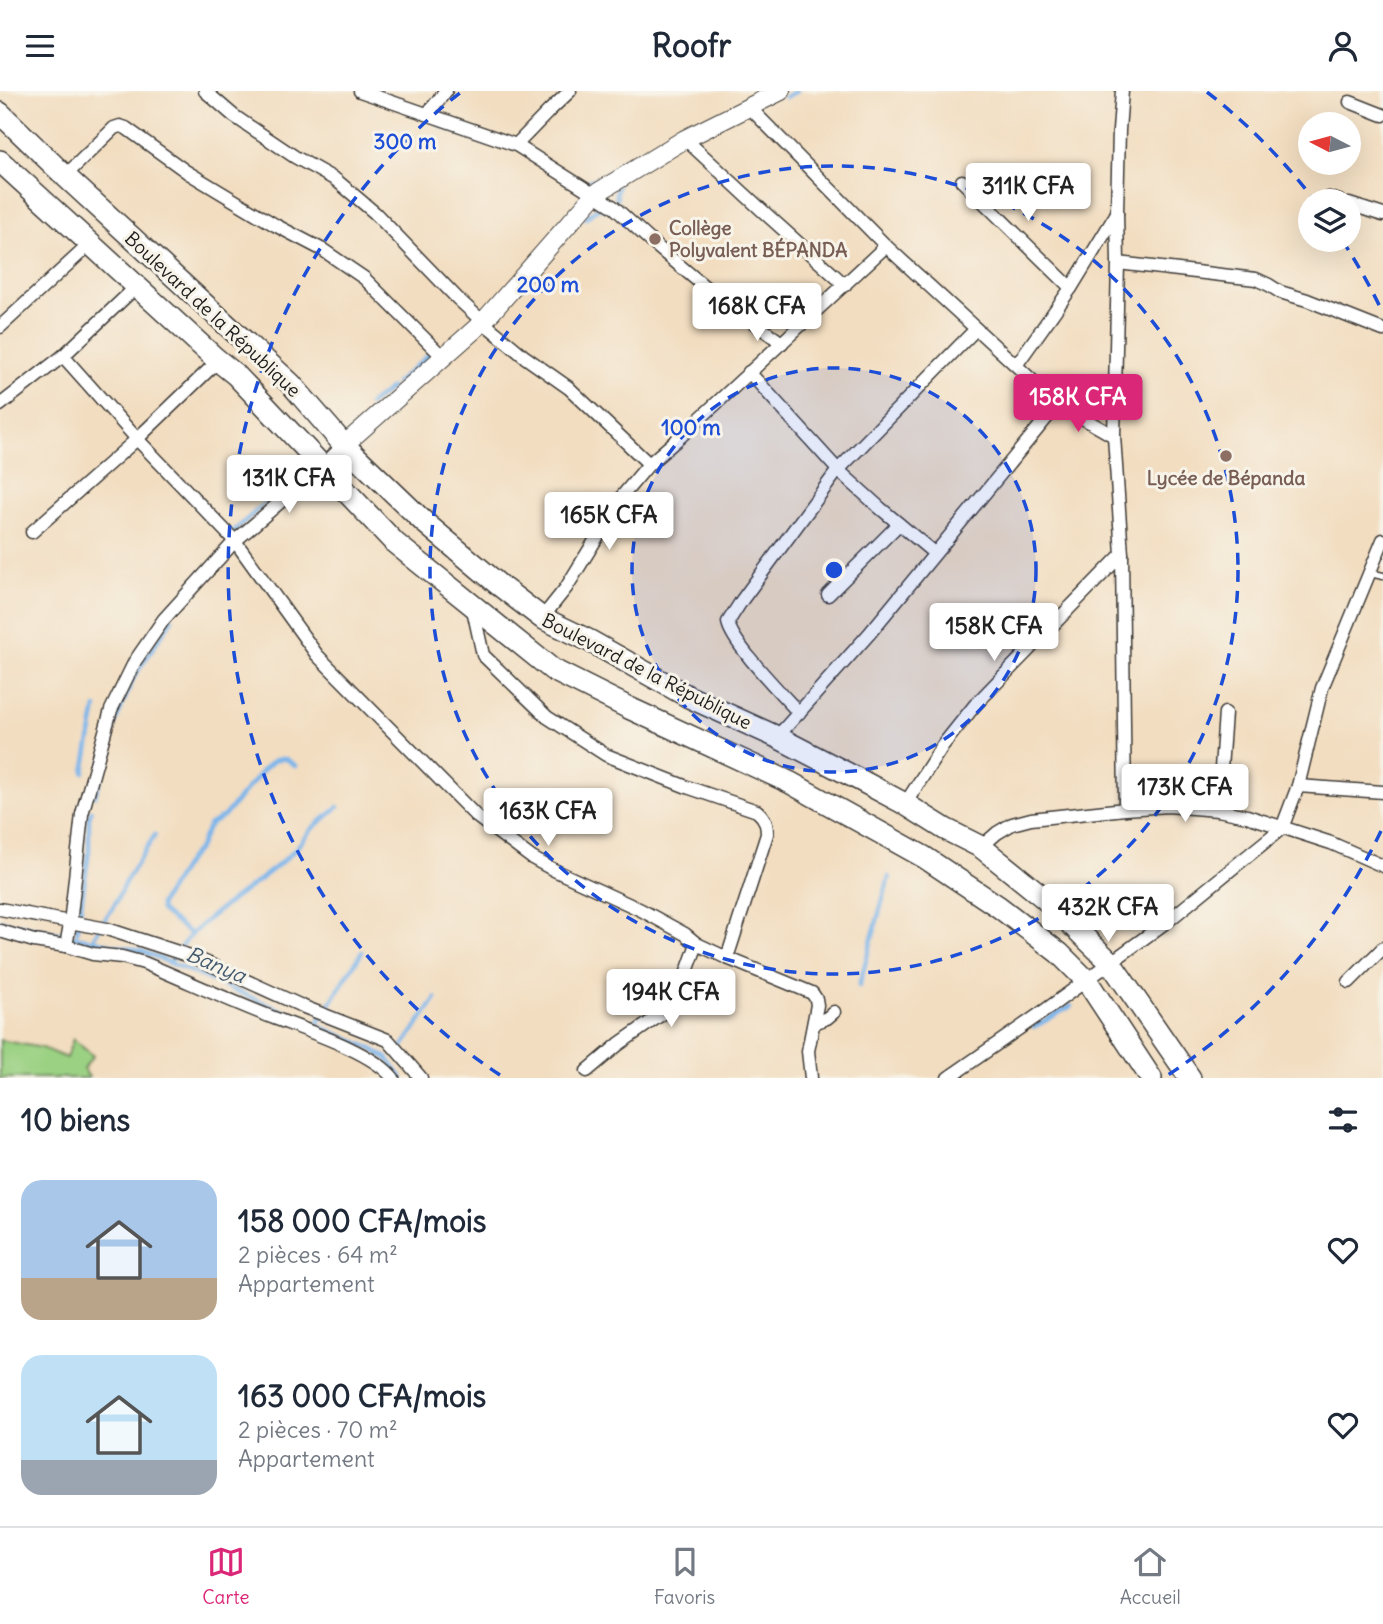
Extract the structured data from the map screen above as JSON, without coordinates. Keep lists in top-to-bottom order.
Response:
{
  "streets": {
    "main road": ["Boulevard de la République"]
  },
  "water": ["Banya"],
  "places": ["Collège Polyvalent BÉPANDA", "Lycée de Bépanda"],
  "north": "left",
  "page": {
    "header": "Roofr",
    "price": [
      "311K CFA",
      "168K CFA",
      "158K CFA",
      "131K CFA",
      "165K CFA",
      "158K CFA",
      "173K CFA",
      "163K CFA",
      "432K CFA",
      "194K CFA"
    ],
    "heading": "10 biens",
    "list": [
      {
        "name": "158 000 CFA/mois",
        "note": "2 pièces · 64 m² · Appartement"
      },
      {
        "name": "163 000 CFA/mois",
        "note": "2 pièces · 70 m² · Appartement"
      }
    ],
    "tabs": ["Carte", "Favoris", "Accueil"]
  },
  "rings": ["300 m", "200 m", "100 m"]
}
